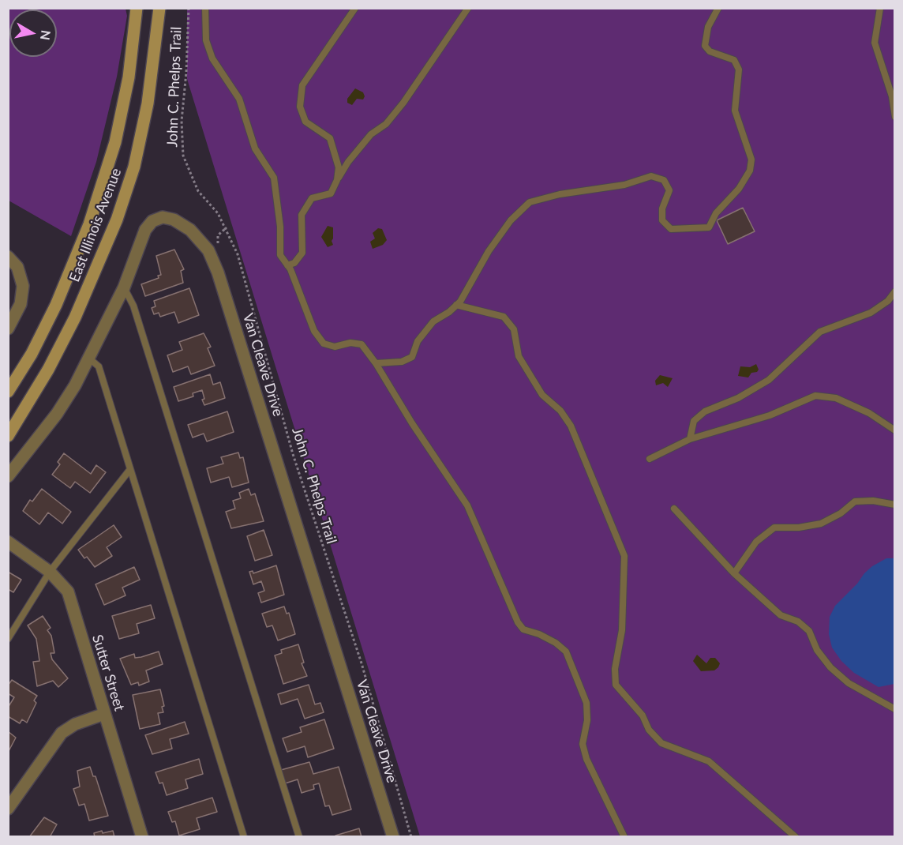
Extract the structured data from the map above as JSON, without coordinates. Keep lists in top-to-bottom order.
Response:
{
  "streets": {
    "main road": ["East Illinois Avenue"],
    "street": ["Van Cleave Drive", "Sutter Street"],
    "path": ["John C. Phelps Trail"]
  },
  "north": "right"
}
